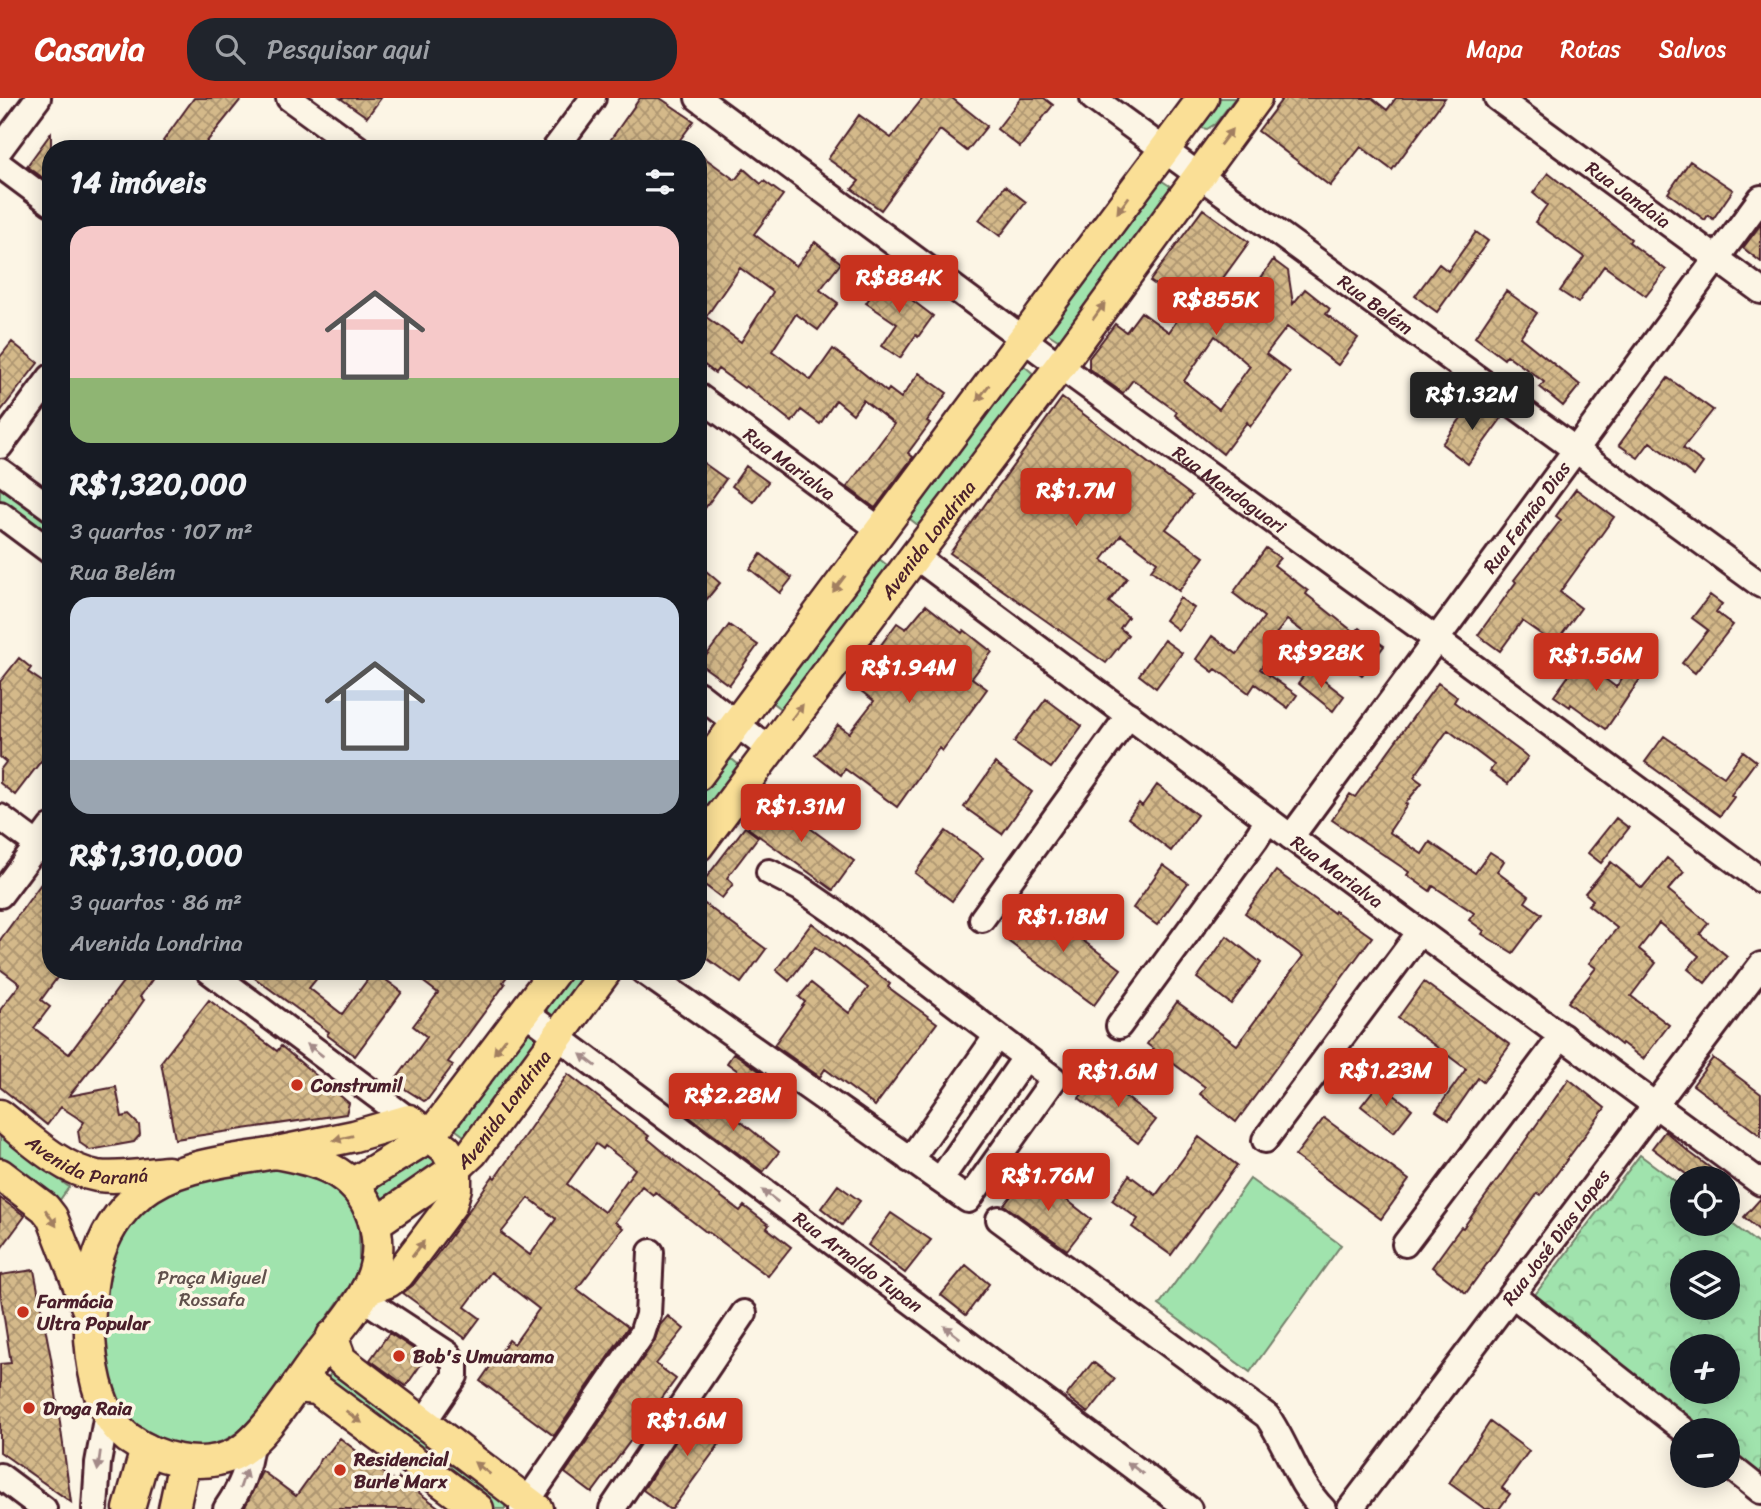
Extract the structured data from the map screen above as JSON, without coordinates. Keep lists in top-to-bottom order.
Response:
{
  "streets": {
    "main road": ["Avenida Londrina", "Avenida Paraná"],
    "street": [
      "Rua Jandaia",
      "Rua Belém",
      "Rua Marialva",
      "Rua Mandaguari",
      "Rua Fernão Dias",
      "Rua José Dias Lopes",
      "Rua Arnaldo Tupan"
    ]
  },
  "crossings": [
    ["Rua Jandaia", "Rua Fernão Dias"],
    ["Rua Belém", "Rua Fernão Dias"],
    ["Rua Belém", "Avenida Londrina"],
    ["Rua Marialva", "Rua Fernão Dias"],
    ["Rua Marialva", "Avenida Londrina"],
    ["Rua Marialva", "Rua José Dias Lopes"],
    ["Rua Mandaguari", "Rua Fernão Dias"],
    ["Rua Mandaguari", "Avenida Londrina"],
    ["Avenida Londrina", "Rua Arnaldo Tupan"]
  ],
  "parks": ["Praça Miguel Rossafa"],
  "places": [
    "Construmil",
    "Farmácia Ultra Popular",
    "Bob's Umuarama",
    "Droga Raia",
    "Residencial Burle Marx"
  ],
  "page": {
    "header": "Casavia",
    "search": "Pesquisar aqui",
    "nav": ["Mapa", "Rotas", "Salvos"],
    "heading": "14 imóveis",
    "list": [
      {
        "name": "R$1,320,000",
        "note": "3 quartos · 107 m² · Rua Belém"
      },
      {
        "name": "R$1,310,000",
        "note": "3 quartos · 86 m² · Avenida Londrina"
      }
    ],
    "price": [
      "R$884K",
      "R$855K",
      "R$1.32M",
      "R$1.7M",
      "R$928K",
      "R$1.56M",
      "R$1.94M",
      "R$1.31M",
      "R$1.18M",
      "R$1.23M",
      "R$1.6M",
      "R$2.28M",
      "R$1.76M",
      "R$1.6M"
    ],
    "map_buttons": ["+", "−"]
  }
}
